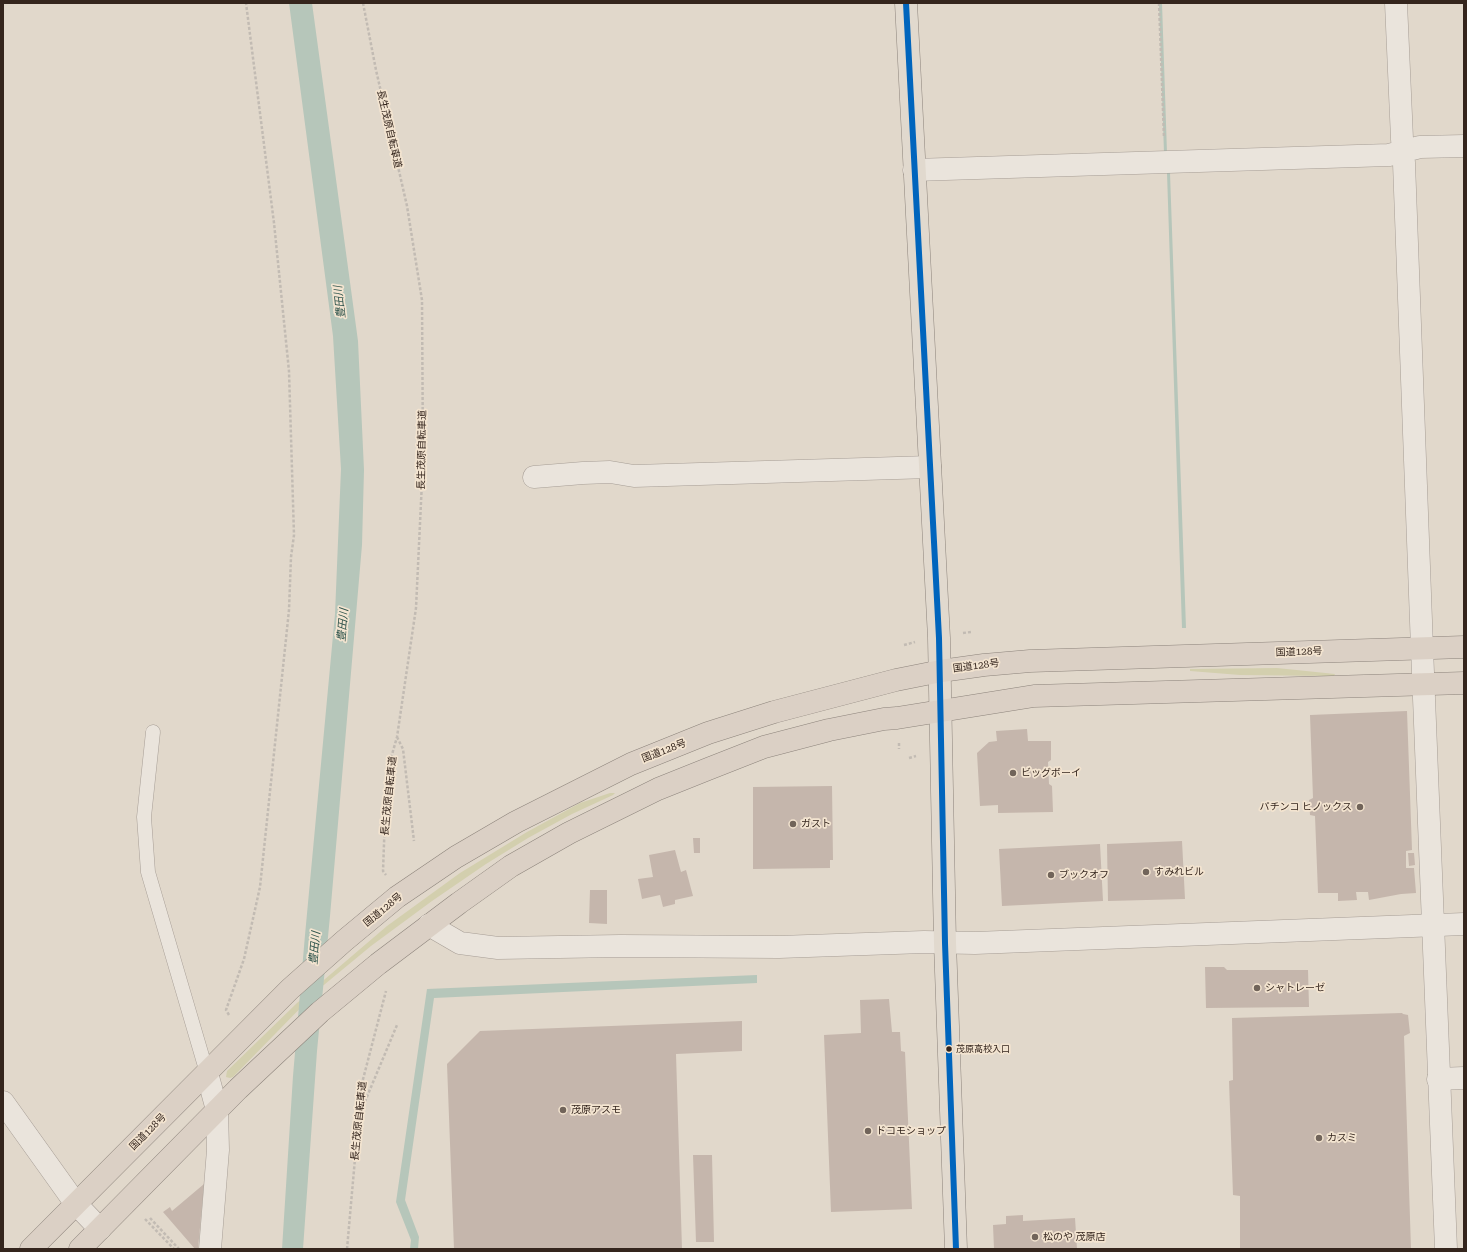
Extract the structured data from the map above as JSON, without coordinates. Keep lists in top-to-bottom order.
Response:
{
  "streets": {
    "highway": ["国道128号"],
    "path": ["長生茂原自転車道"]
  },
  "crossings": [
    ["長生茂原自転車道", "国道128号"]
  ],
  "water": ["豊田川"],
  "places": [
    "ビッグボーイ",
    "パチンコ ヒノックス",
    "ガスト",
    "すみれビル",
    "ブックオフ",
    "シャトレーゼ",
    "茂原高校入口",
    "茂原アスモ",
    "ドコモショップ",
    "カスミ",
    "松のや 茂原店"
  ]
}
